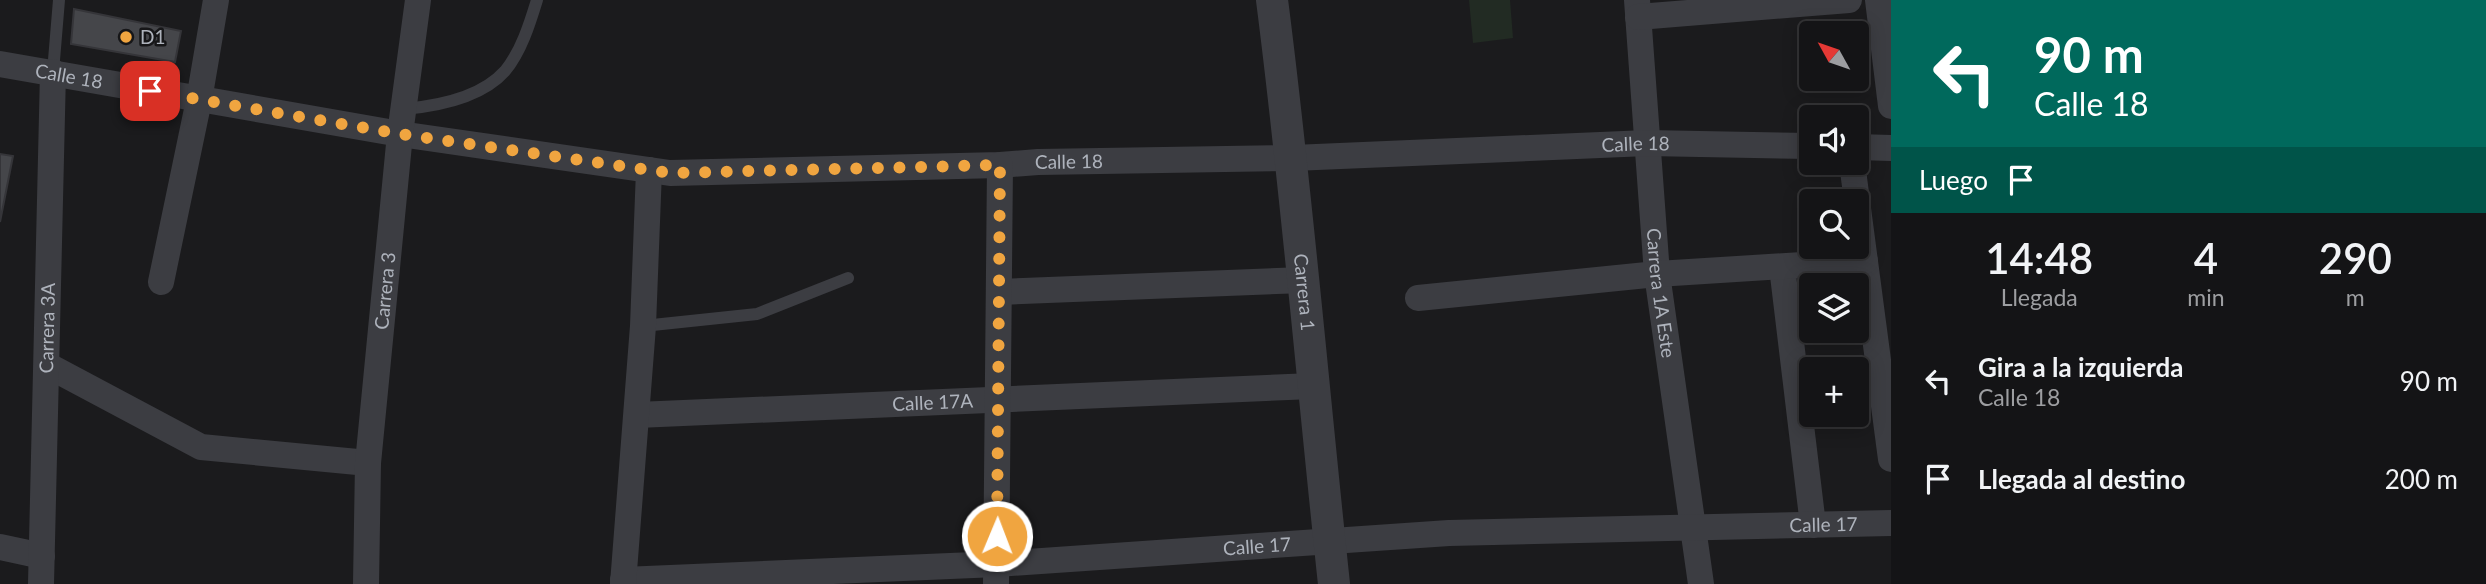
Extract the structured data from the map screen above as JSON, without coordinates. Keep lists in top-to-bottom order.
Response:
{
  "streets": {
    "street": [
      "Calle 18",
      "Carrera 3",
      "Carrera 1",
      "Carrera 1A Este",
      "Carrera 3A",
      "Calle 17A",
      "Calle 17"
    ]
  },
  "crossings": [
    ["Calle 18", "Carrera 3"],
    ["Calle 18", "Carrera 1"],
    ["Calle 18", "Carrera 1A Este"],
    ["Calle 18", "Carrera 3A"],
    ["Carrera 1", "Calle 17A"],
    ["Carrera 1", "Calle 17"],
    ["Carrera 1A Este", "Calle 17"]
  ],
  "places": ["D1"],
  "north": "top left",
  "page": {
    "turn": ["90 m", "Calle 18"],
    "map_buttons": "+",
    "then": "Luego",
    "eta": [
      "14:48",
      "Llegada",
      "4",
      "min",
      "290",
      "m"
    ],
    "list": [
      {
        "name": "Gira a la izquierda",
        "note": "Calle 18",
        "value": "90 m"
      },
      {
        "name": "Llegada al destino",
        "value": "200 m"
      }
    ]
  }
}
